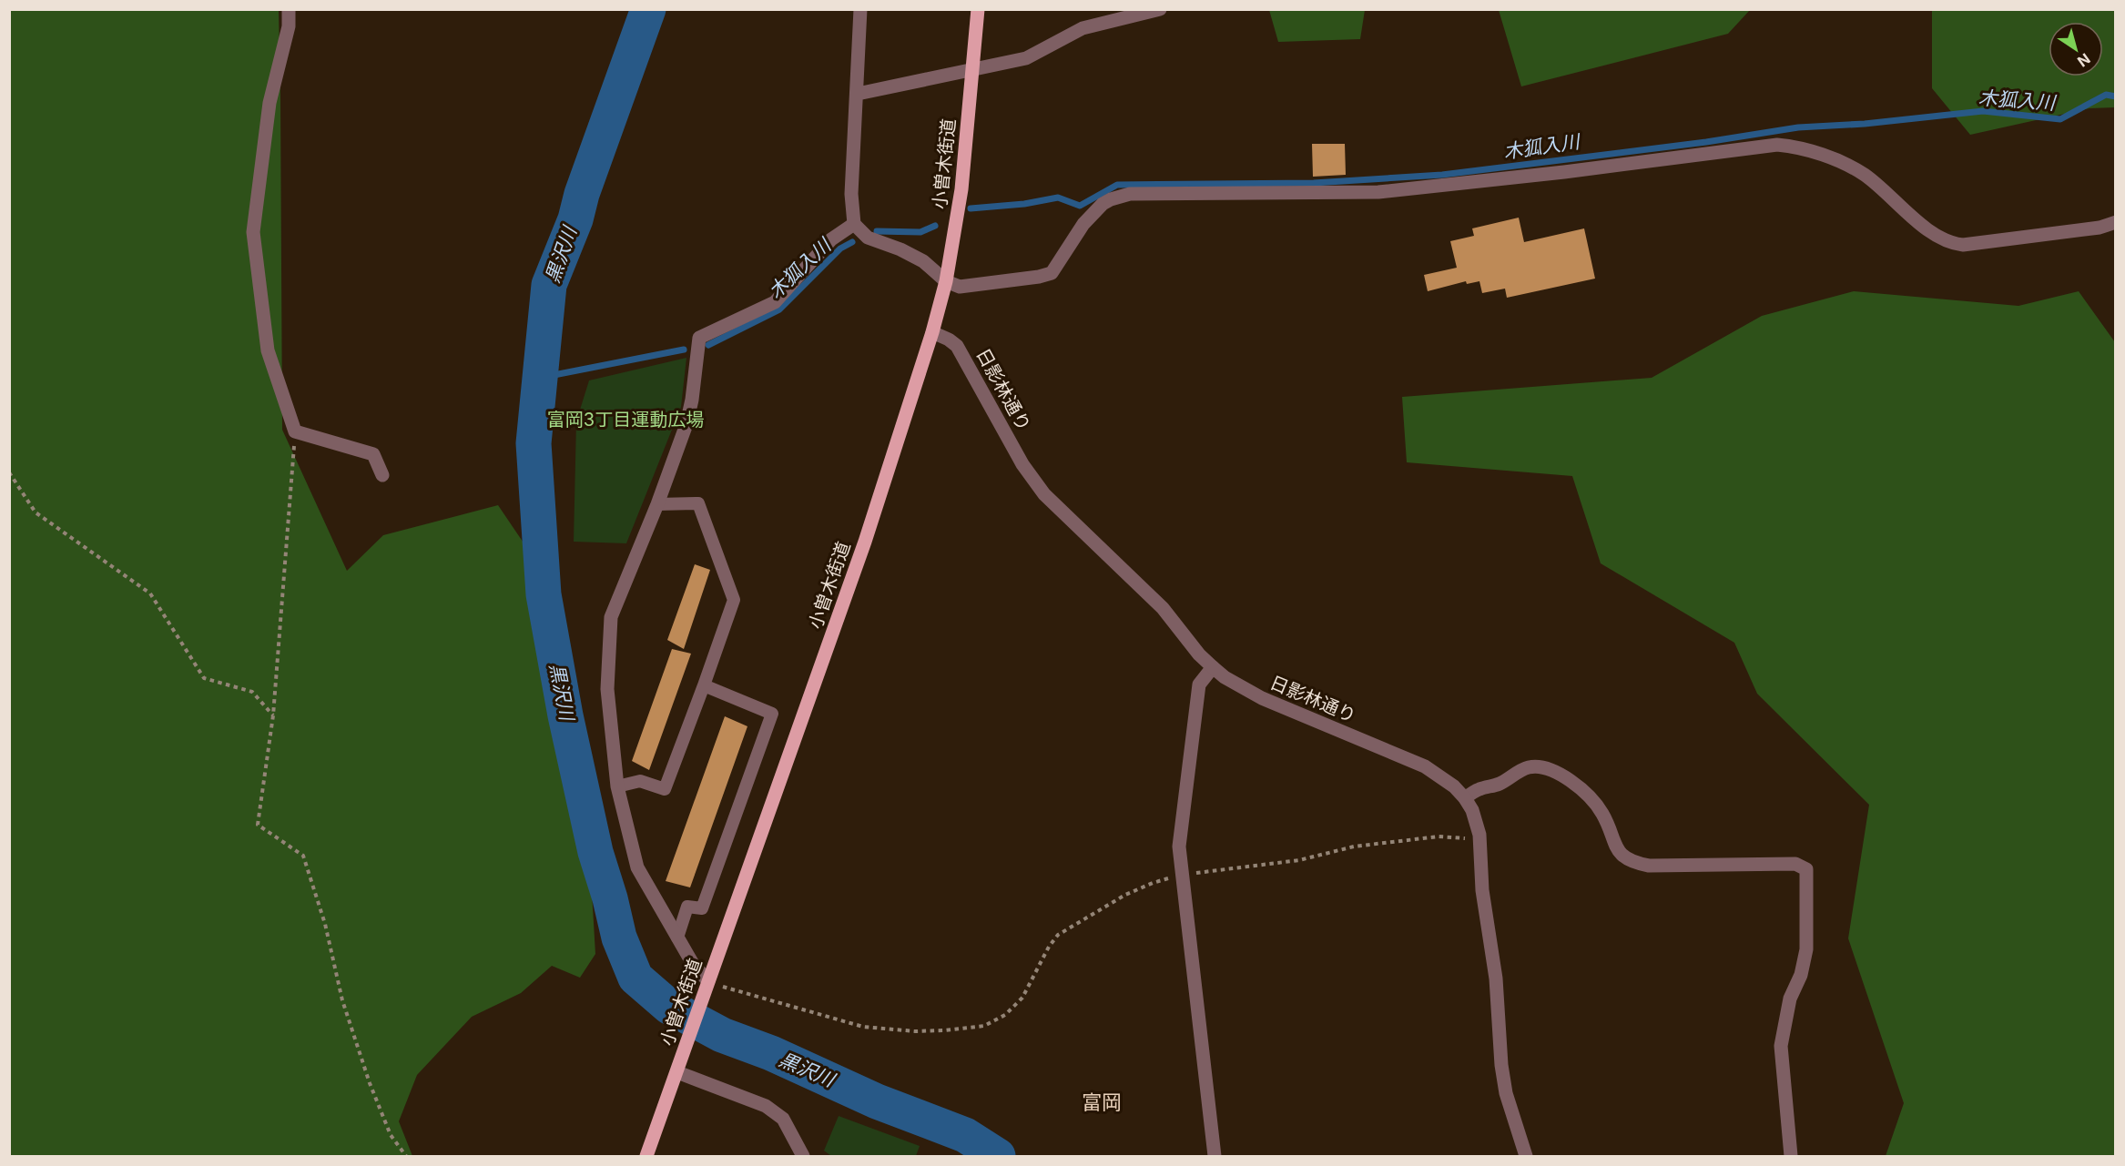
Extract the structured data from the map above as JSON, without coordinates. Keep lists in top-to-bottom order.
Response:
{
  "streets": {
    "main road": ["小曽木街道"],
    "street": ["日影林通り"]
  },
  "crossings": [
    ["小曽木街道", "日影林通り"]
  ],
  "districts": ["富岡"],
  "water": ["木狐入川", "黒沢川"],
  "parks": ["富岡3丁目運動広場"],
  "north": "bottom right"
}
